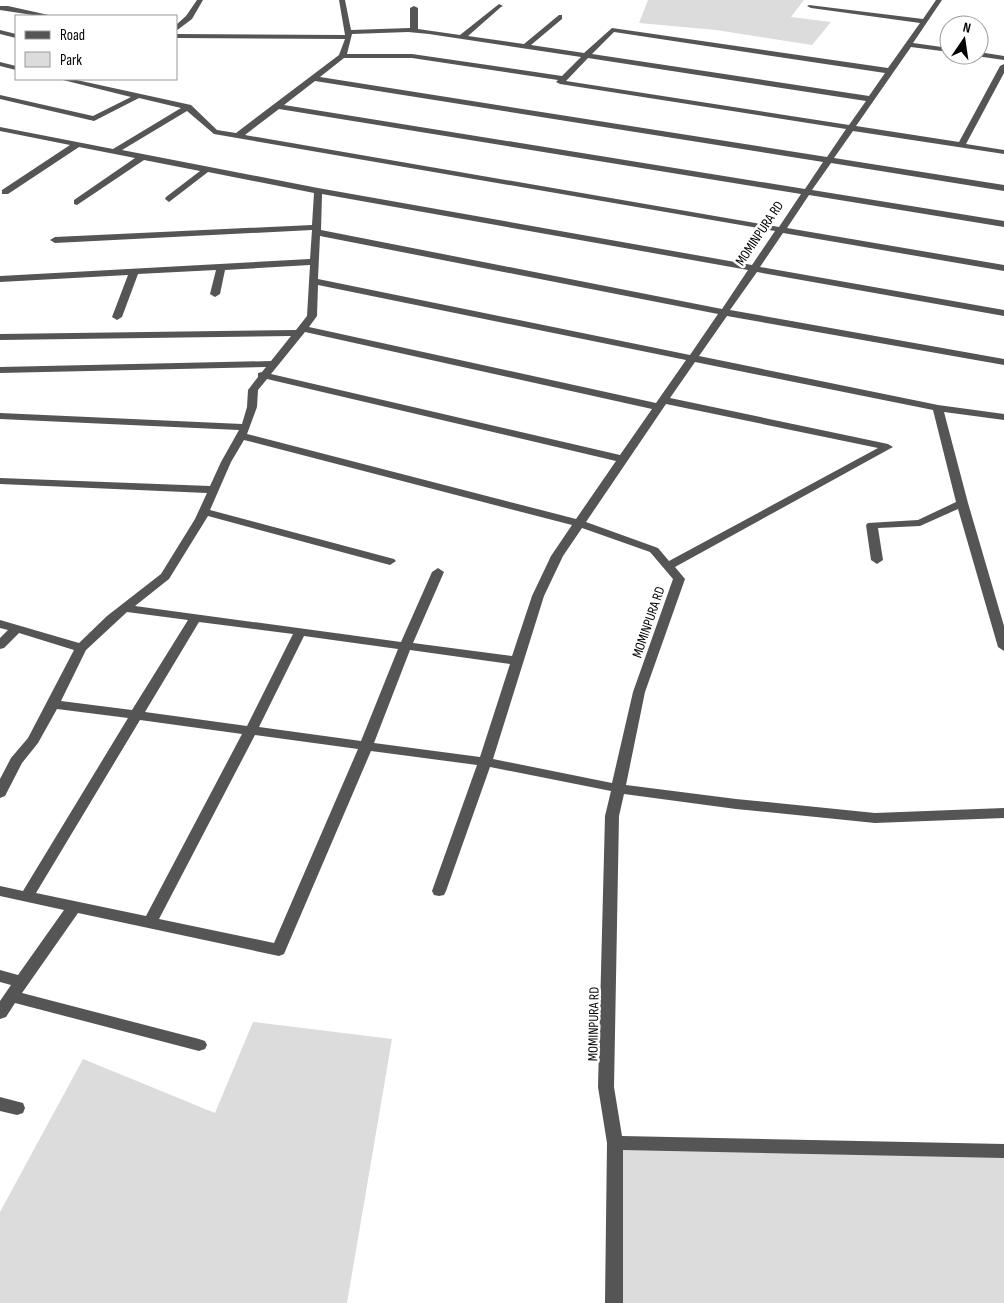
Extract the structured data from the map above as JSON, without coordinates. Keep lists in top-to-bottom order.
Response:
{
  "streets": {
    "street": ["MOMINPURA RD"]
  },
  "legend": ["Road", "Park"],
  "north": "top"
}
